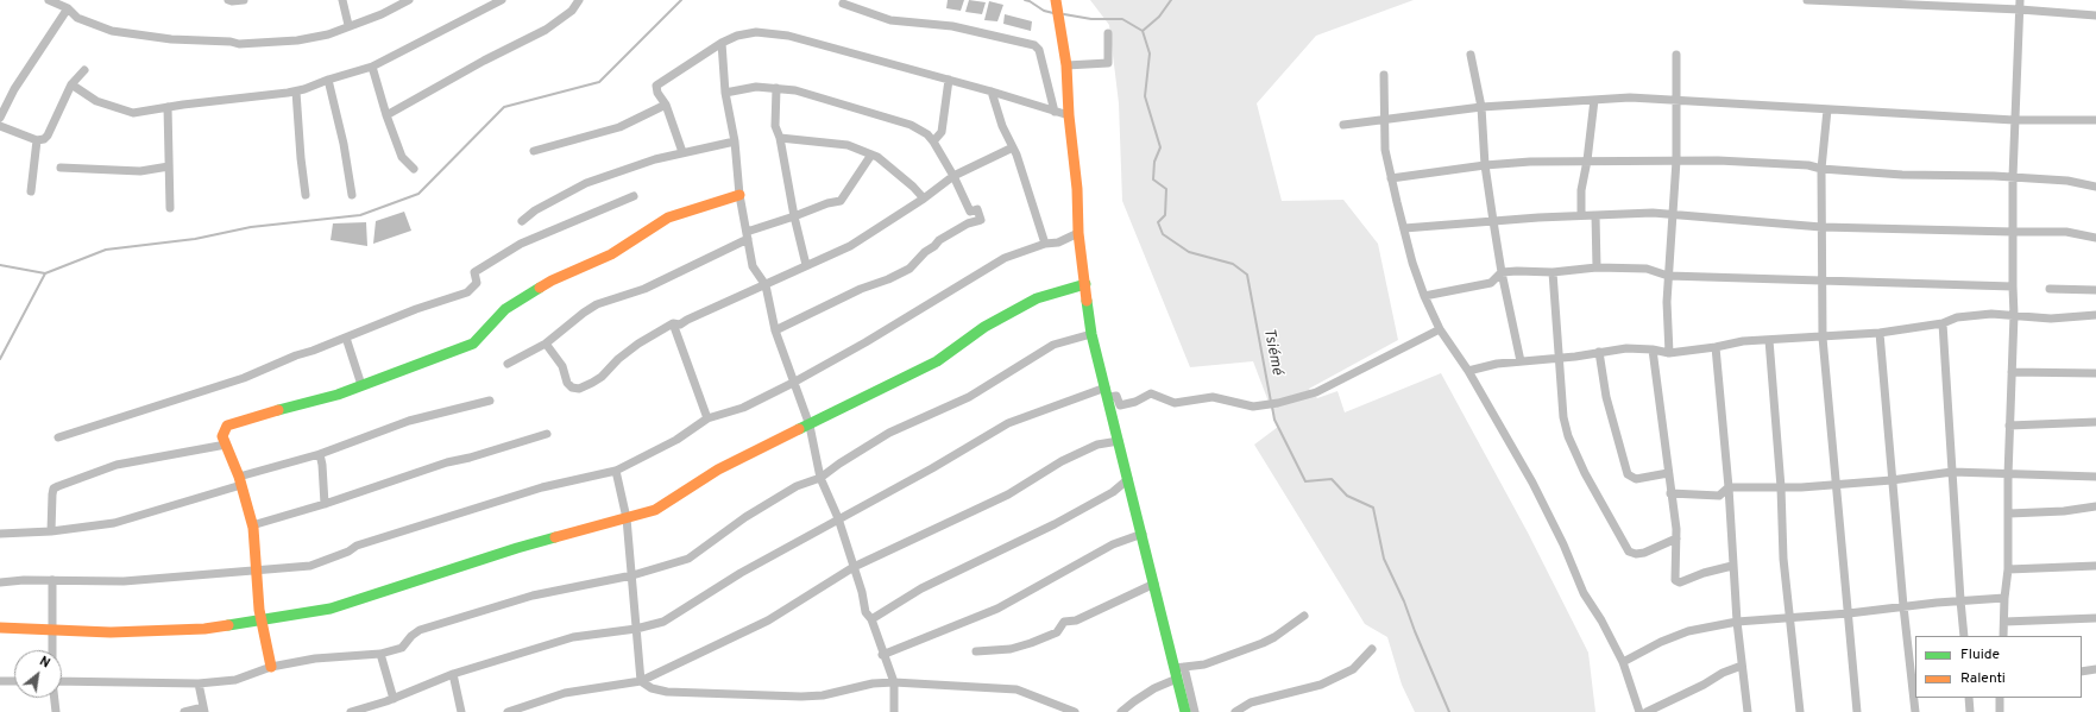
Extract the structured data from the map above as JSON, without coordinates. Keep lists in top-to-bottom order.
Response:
{
  "water": ["Tsiémé"],
  "legend": ["Fluide", "Ralenti"],
  "north": "top right"
}
